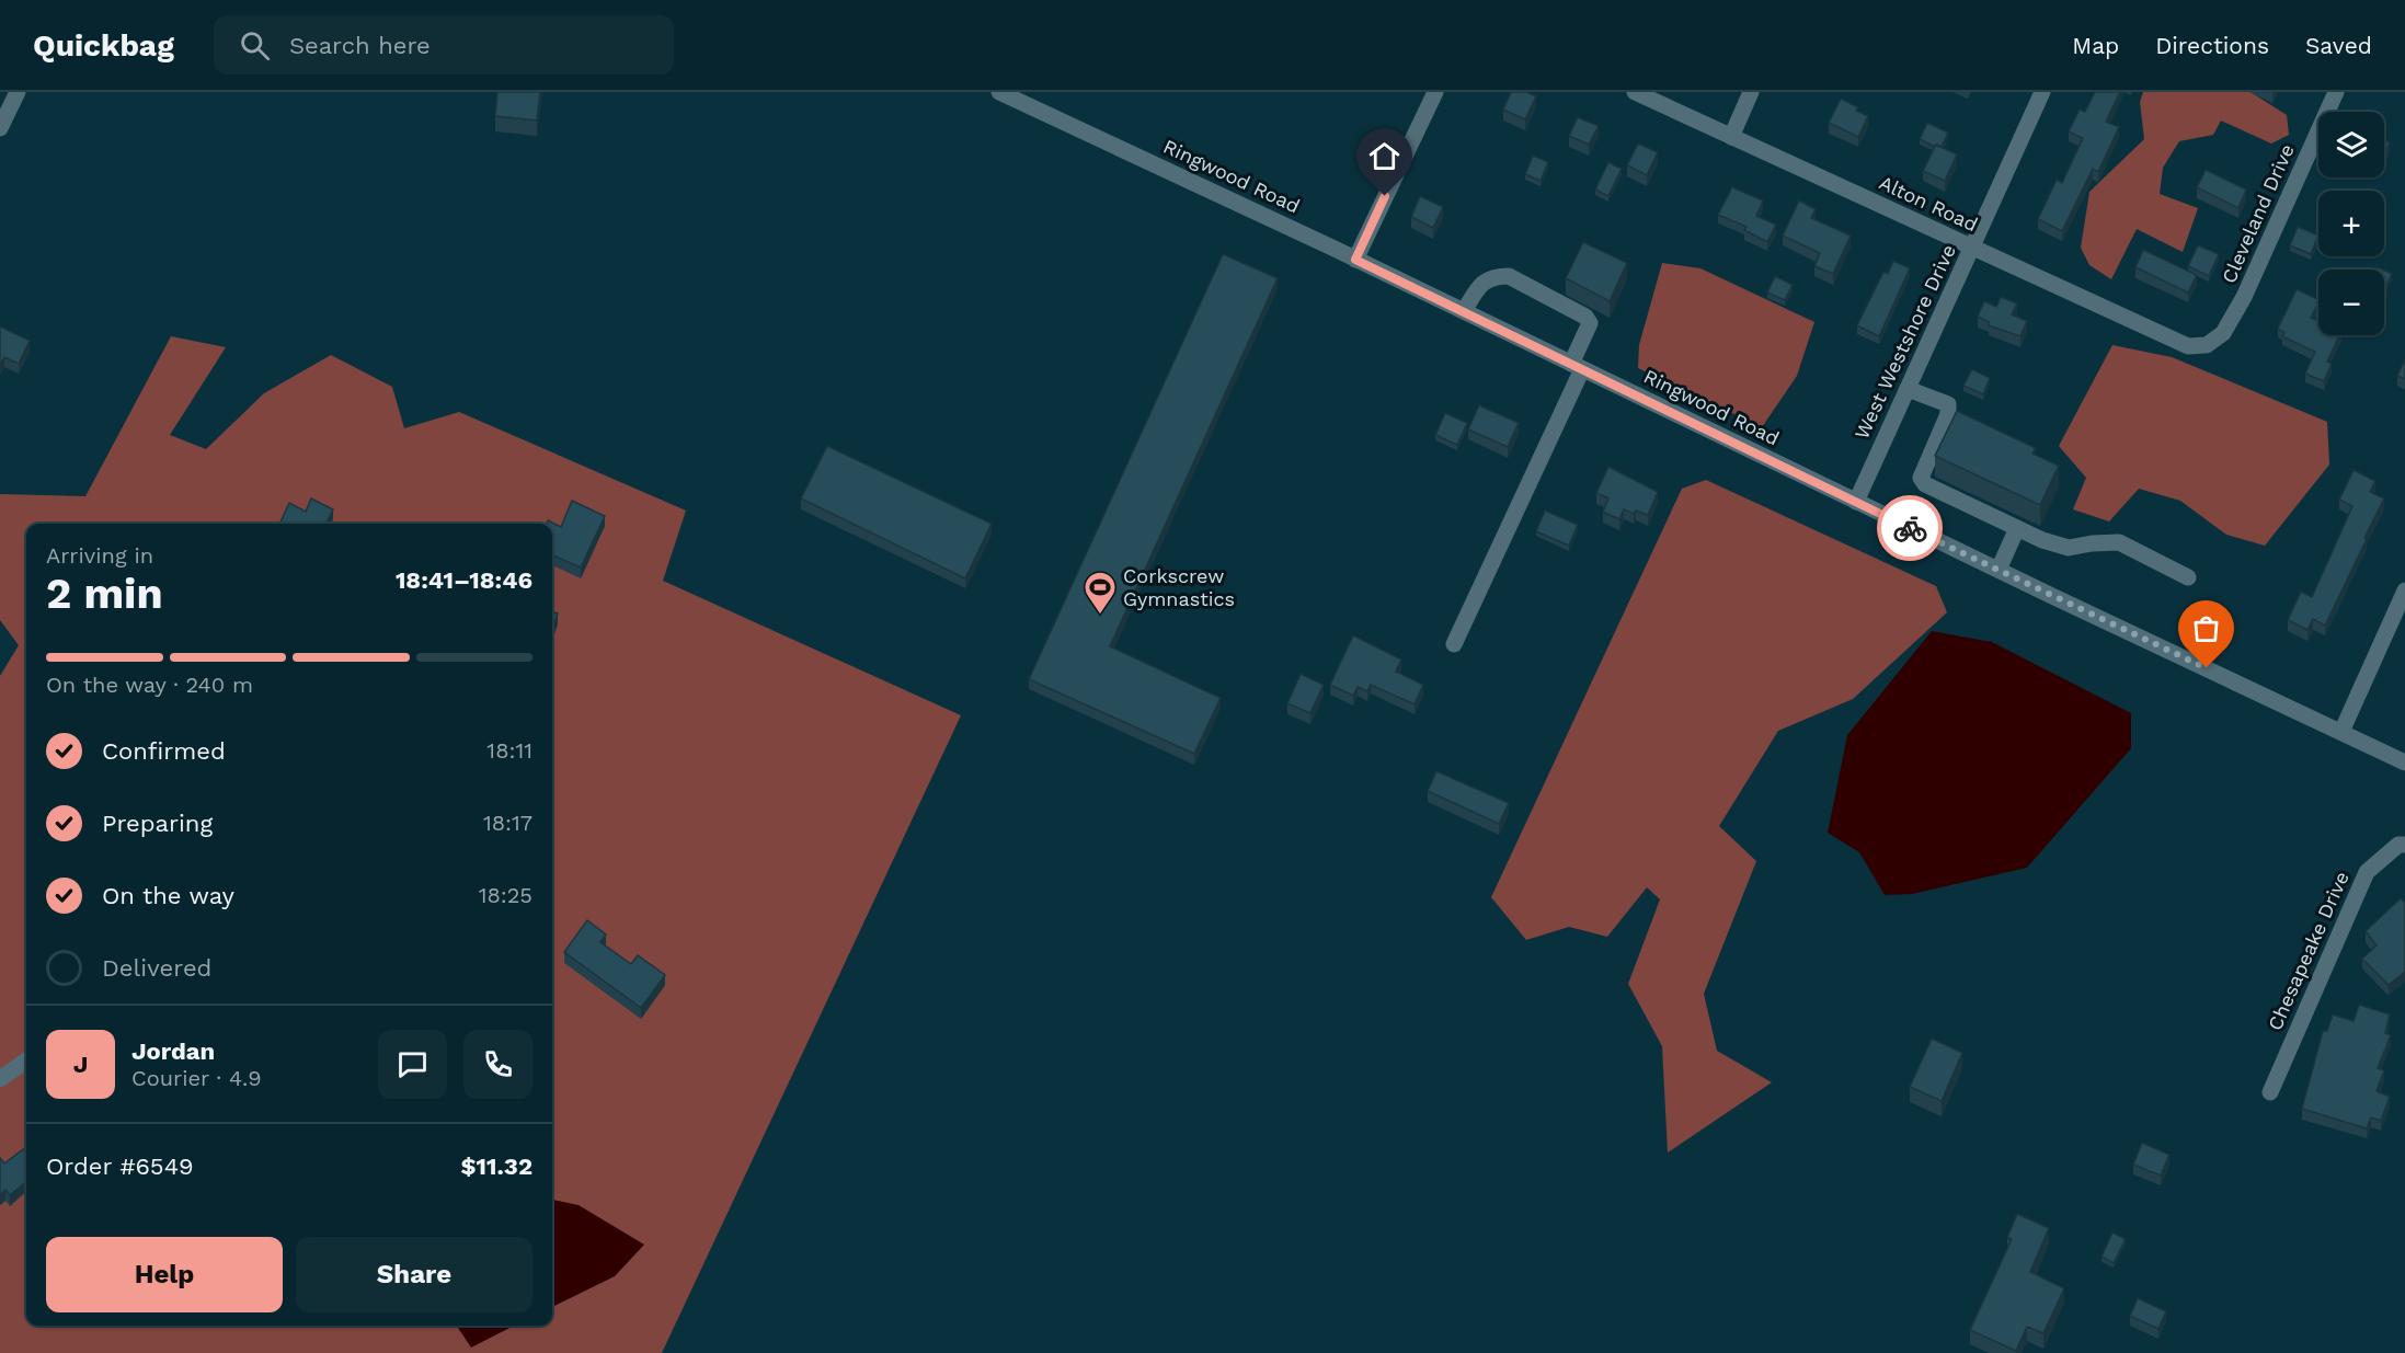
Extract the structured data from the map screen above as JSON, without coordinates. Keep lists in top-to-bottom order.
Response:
{
  "streets": {
    "street": [
      "Ringwood Road",
      "Alton Road",
      "Cleveland Drive",
      "West Westshore Drive",
      "Chesapeake Drive"
    ]
  },
  "crossings": [
    ["Ringwood Road", "West Westshore Drive"],
    ["Alton Road", "Cleveland Drive"],
    ["Alton Road", "West Westshore Drive"]
  ],
  "places": {
    "sports": ["Corkscrew Gymnastics"]
  },
  "page": {
    "header": "Quickbag",
    "search": "Search here",
    "nav": ["Map", "Directions", "Saved"],
    "map_buttons": ["+", "−"],
    "heading": ["2 min", "Arriving in", "18:41–18:46"],
    "panel": [
      "Jordan",
      "Courier · 4.9",
      "Order #6549",
      "$11.32"
    ],
    "bar": "On the way · 240 m",
    "list": [
      ["Confirmed", "18:11"],
      ["Preparing", "18:17"],
      ["On the way", "18:25"],
      "Delivered"
    ],
    "round": "J",
    "buttons": ["Help", "Share"]
  }
}
